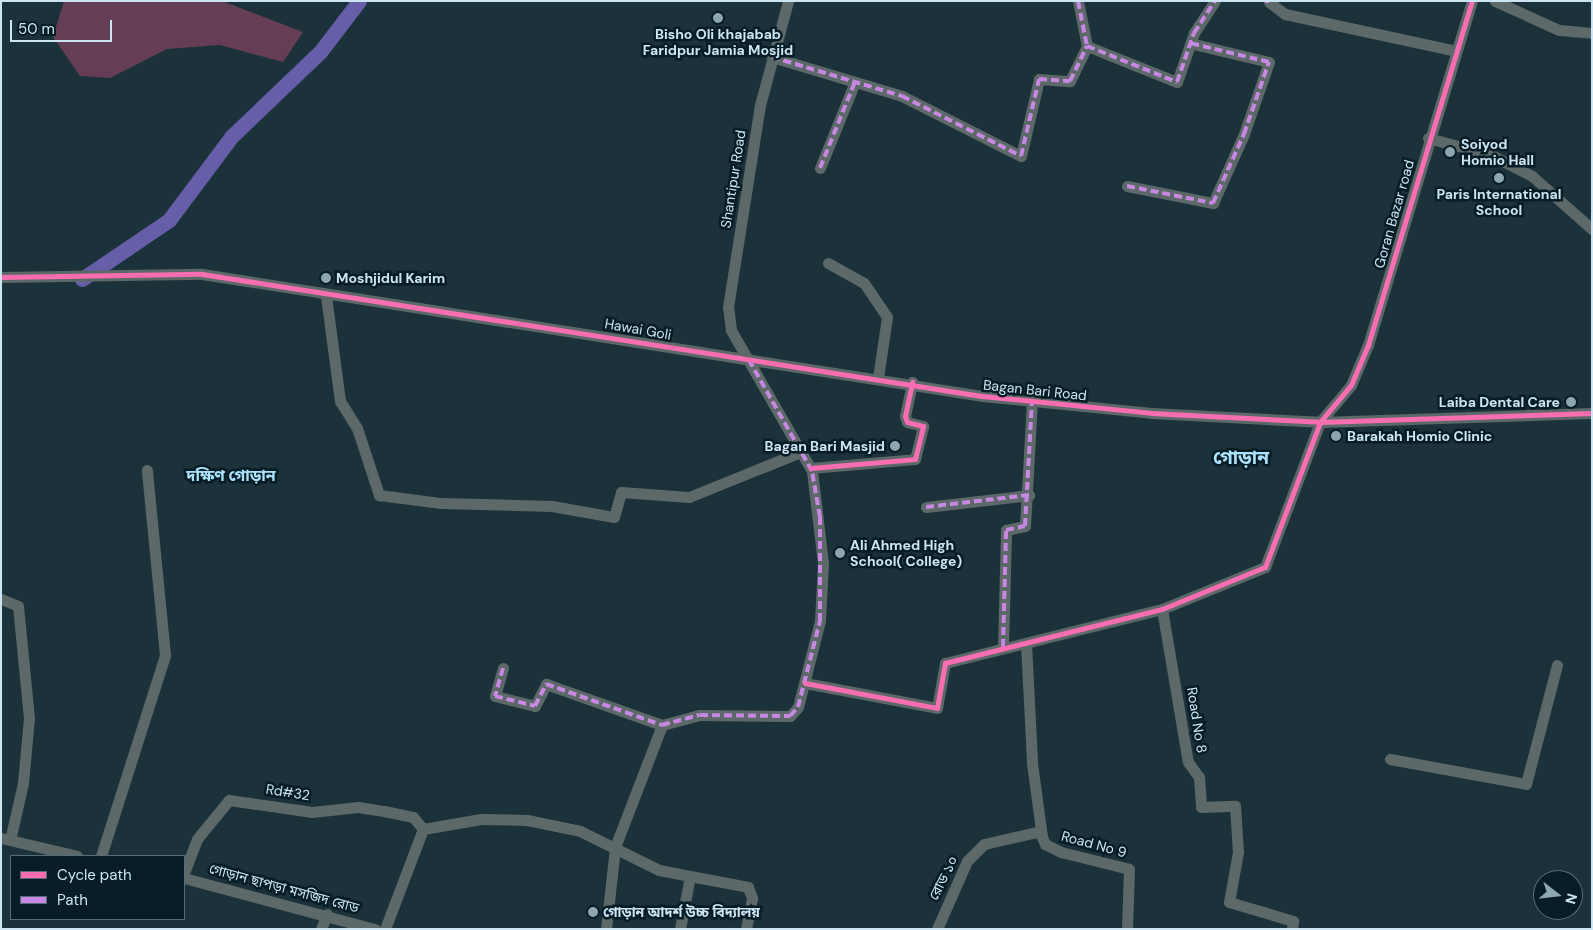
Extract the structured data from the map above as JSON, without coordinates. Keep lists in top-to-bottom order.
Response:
{
  "streets": {
    "street": [
      "Shantipur Road",
      "Goran Bazar road",
      "Hawai Goli",
      "Bagan Bari Road",
      "Road No 8",
      "Rd#32",
      "Road No 9",
      "রোড ১০",
      "গোড়ান ছাপড়া মসজিদ রোড"
    ]
  },
  "crossings": [
    ["Shantipur Road", "Hawai Goli"],
    ["Shantipur Road", "Bagan Bari Road"],
    ["Goran Bazar road", "Bagan Bari Road"],
    ["Goran Bazar road", "Road No 8"],
    ["Hawai Goli", "Bagan Bari Road"],
    ["Road No 9", "রোড ১০"]
  ],
  "districts": ["গোড়ান", "দক্ষিণ গোড়ান"],
  "places": [
    "Bisho Oli khajabab Faridpur Jamia Mosjid",
    "Soiyod Homio Hall",
    "Paris International School",
    "Moshjidul Karim",
    "Laiba Dental Care",
    "Barakah Homio Clinic",
    "Bagan Bari Masjid",
    "Ali Ahmed High School( College)",
    "গোড়ান আদর্শ উচ্চ বিদ্যালয়"
  ],
  "legend": ["Cycle path", "Path"],
  "scale_bar": "50 m",
  "north": "right"
}
